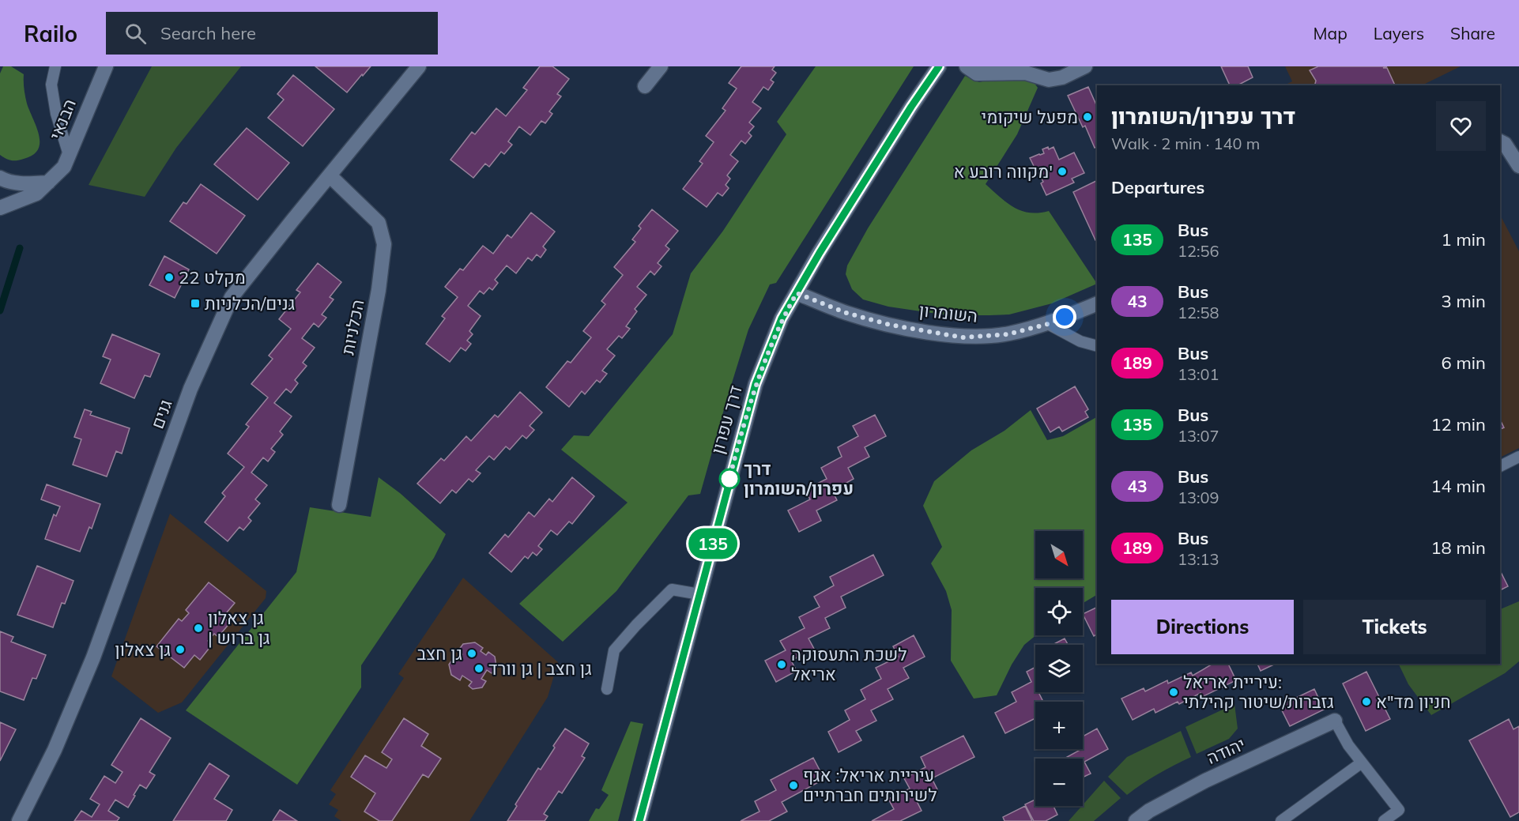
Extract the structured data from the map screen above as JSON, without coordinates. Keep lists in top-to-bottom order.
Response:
{
  "streets": {
    "street": [
      "הבנאי",
      "השומרון",
      "הכלניות",
      "גנים",
      "דרך עפרון",
      "יהודה"
    ]
  },
  "crossings": [
    ["השומרון", "דרך עפרון"],
    ["הכלניות", "גנים"]
  ],
  "places": {
    "other": [
      "מפעל שיקומי",
      "מקווה רובע א'",
      "מקלט 22",
      "דרך עפרון/השומרון",
      "גן צאלון | גן ברוש",
      "גן צאלון",
      "גן חצב",
      "לשכת התעסוקה אריאל",
      "גן חצב | גן וורד",
      "עיריית אריאל: גזברות/שיטור קהילתי",
      "חניון מד\"א",
      "עיריית אריאל: אגף לשירותים חברתיים"
    ],
    "transit": ["גנים/הכלניות"]
  },
  "lines": ["bus line 135"],
  "north": "bottom right",
  "page": {
    "header": "Railo",
    "search": "Search here",
    "nav": ["Map", "Layers", "Share"],
    "on_map": "135",
    "heading": [
      ["דרך עפרון/השומרון", "Walk · 2 min · 140 m"],
      "Departures"
    ],
    "list": [
      {
        "mark": "135",
        "name": "Bus",
        "note": "12:56",
        "value": "1 min"
      },
      {
        "mark": "43",
        "name": "Bus",
        "note": "12:58",
        "value": "3 min"
      },
      {
        "mark": "189",
        "name": "Bus",
        "note": "13:01",
        "value": "6 min"
      },
      {
        "mark": "135",
        "name": "Bus",
        "note": "13:07",
        "value": "12 min"
      },
      {
        "mark": "43",
        "name": "Bus",
        "note": "13:09",
        "value": "14 min"
      },
      {
        "mark": "189",
        "name": "Bus",
        "note": "13:13",
        "value": "18 min"
      }
    ],
    "map_buttons": ["+", "−"],
    "buttons": ["Directions", "Tickets"]
  }
}
